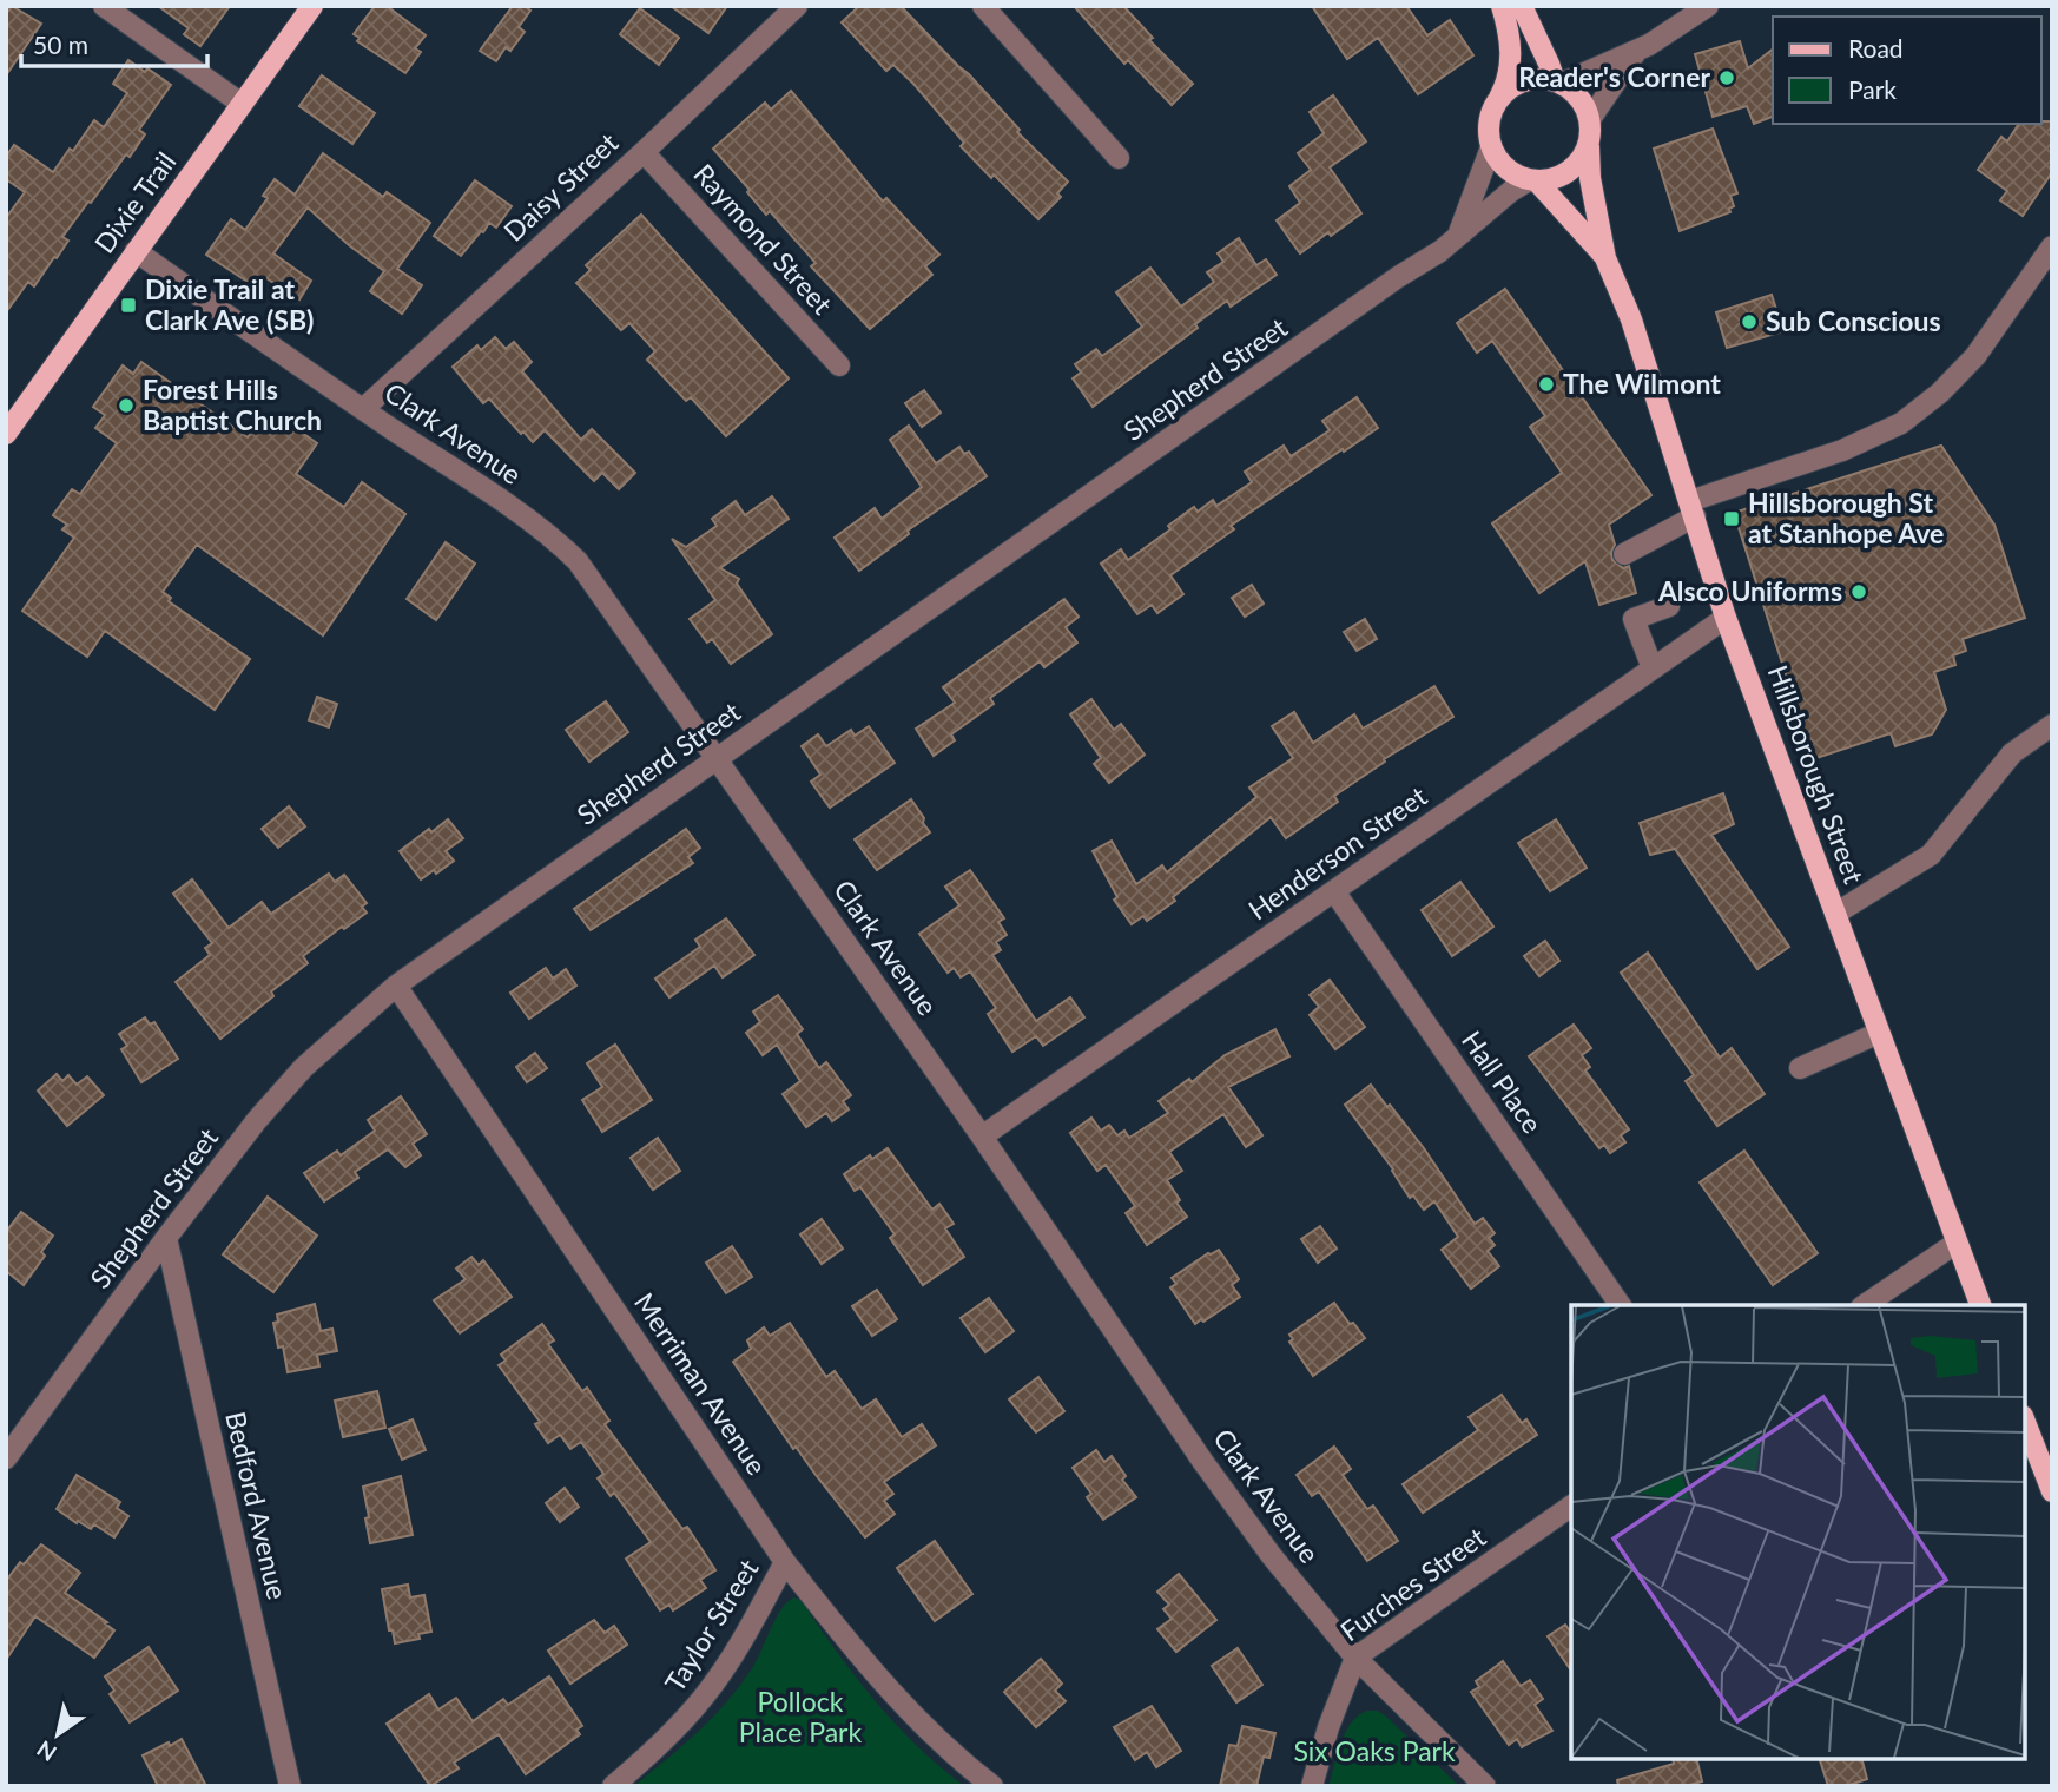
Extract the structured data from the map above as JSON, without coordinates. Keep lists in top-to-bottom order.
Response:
{
  "streets": {
    "main road": ["Dixie Trail", "Hillsborough Street"],
    "street": [
      "Daisy Street",
      "Raymond Street",
      "Shepherd Street",
      "Clark Avenue",
      "Henderson Street",
      "Hall Place",
      "Merriman Avenue",
      "Bedford Avenue",
      "Furches Street",
      "Taylor Street"
    ]
  },
  "crossings": [
    ["Daisy Street", "Raymond Street"],
    ["Daisy Street", "Clark Avenue"],
    ["Dixie Trail", "Clark Avenue"],
    ["Shepherd Street", "Clark Avenue"],
    ["Shepherd Street", "Hillsborough Street"],
    ["Shepherd Street", "Merriman Avenue"],
    ["Shepherd Street", "Bedford Avenue"],
    ["Clark Avenue", "Henderson Street"],
    ["Clark Avenue", "Furches Street"],
    ["Hillsborough Street", "Henderson Street"],
    ["Henderson Street", "Hall Place"],
    ["Merriman Avenue", "Taylor Street"]
  ],
  "parks": ["Pollock Place Park", "Six Oaks Park"],
  "places": {
    "other": [
      "Reader's Corner",
      "Sub Conscious",
      "The Wilmont",
      "Forest Hills Baptist Church",
      "Alsco Uniforms"
    ],
    "transit": ["Dixie Trail at Clark Ave (SB)", "Hillsborough St at Stanhope Ave"]
  },
  "legend": ["Road", "Park"],
  "scale_bar": "50 m",
  "north": "bottom left"
}
